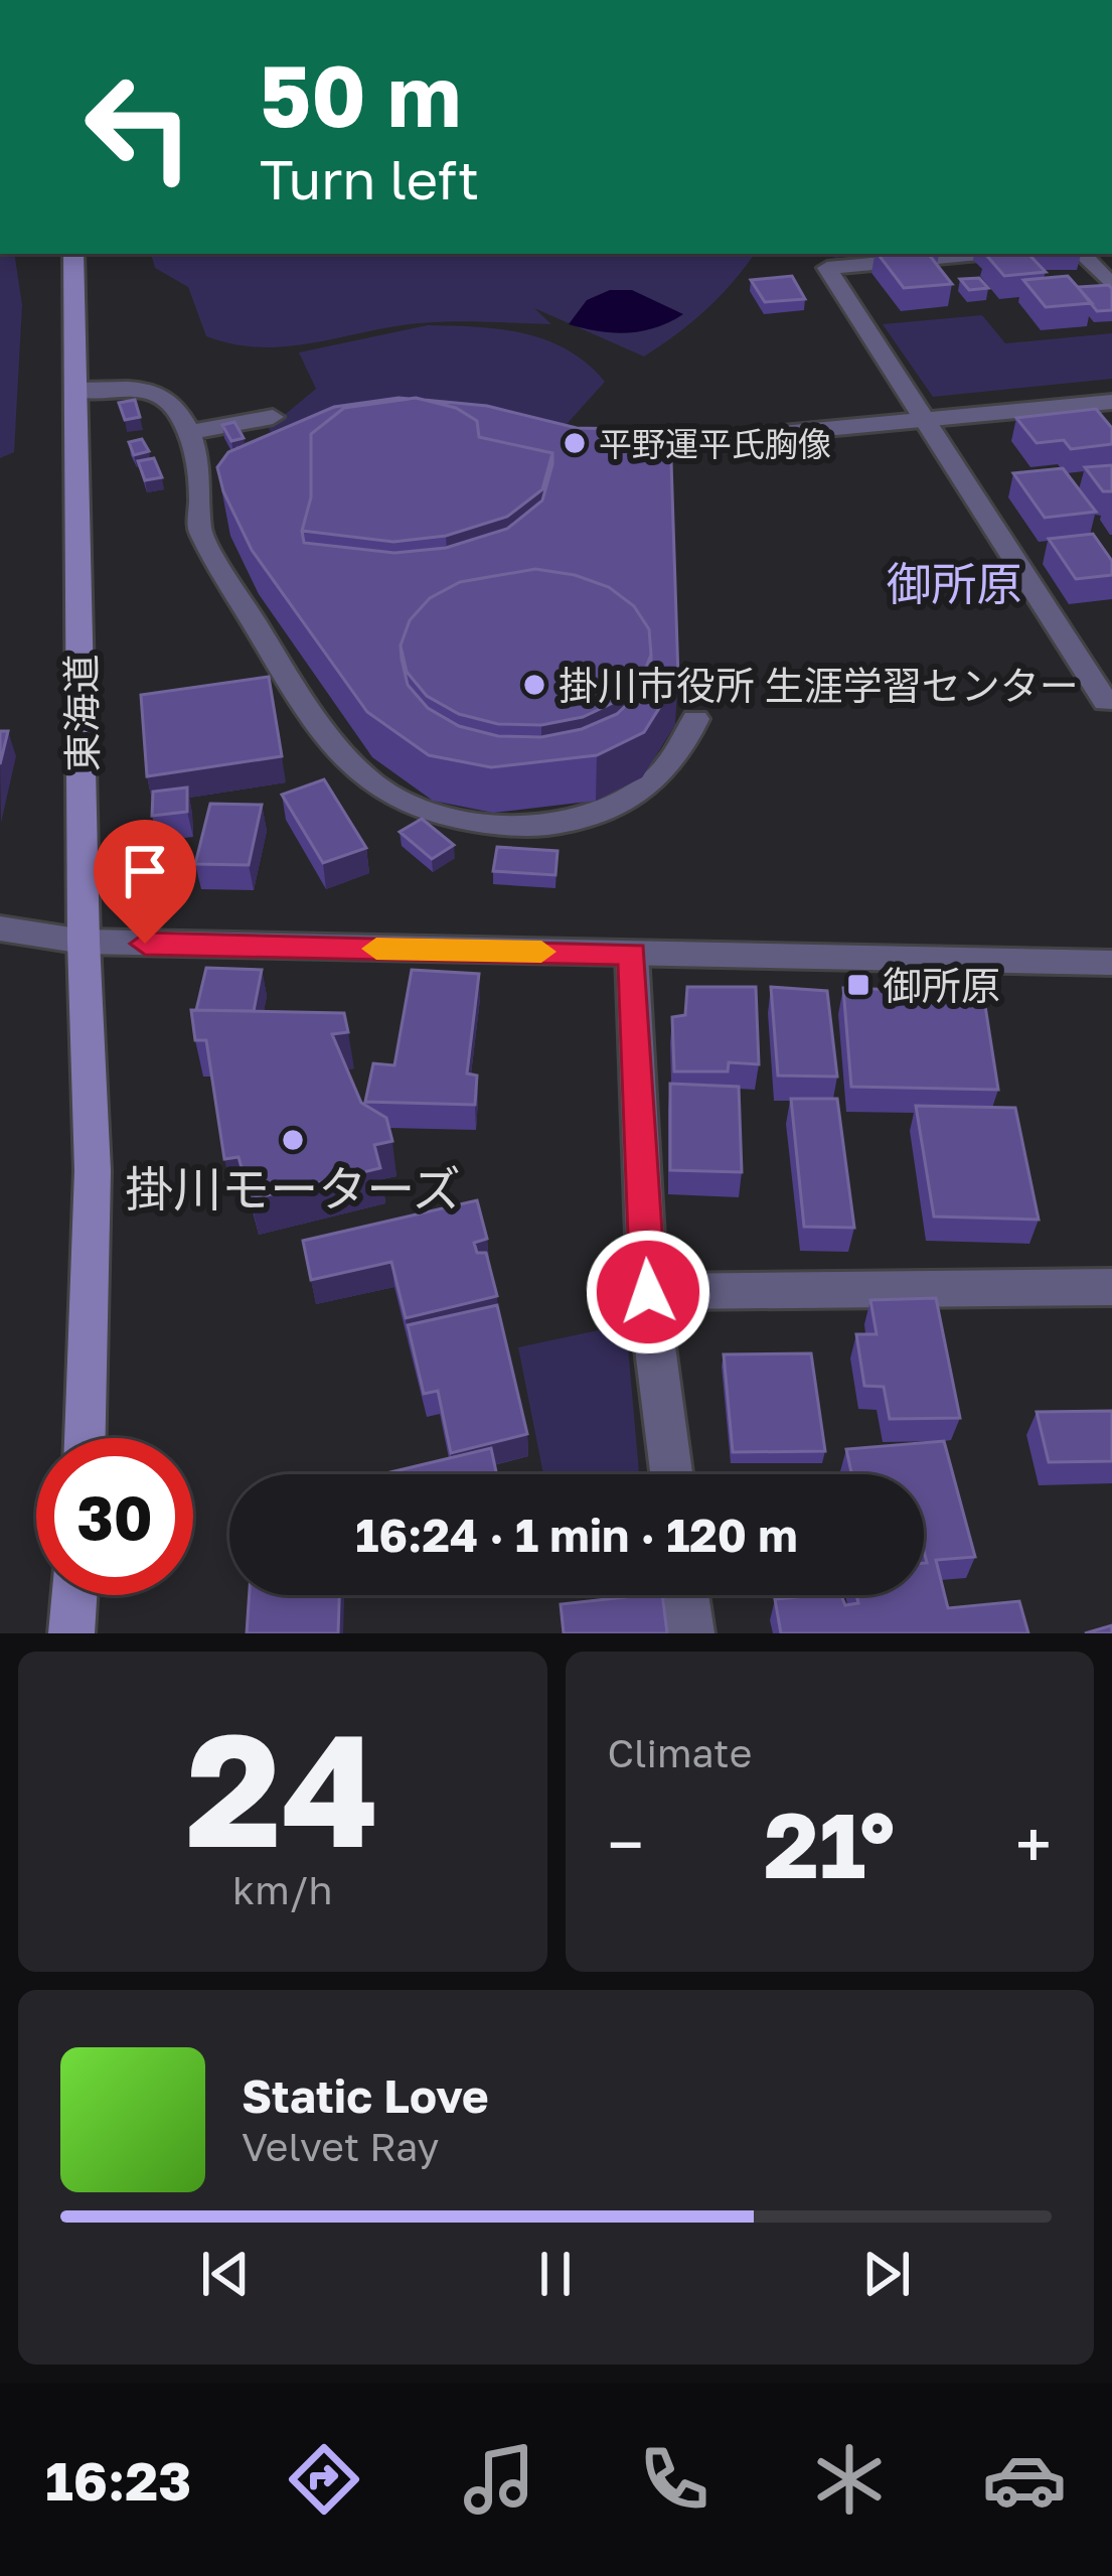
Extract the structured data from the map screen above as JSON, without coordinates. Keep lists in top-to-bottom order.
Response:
{
  "streets": {
    "main road": ["東海道"]
  },
  "districts": ["御所原"],
  "places": {
    "other": ["平野運平氏胸像", "掛川市役所 生涯学習センター", "掛川モーターズ"],
    "transit": ["御所原"]
  },
  "page": {
    "turn": ["50 m", "Turn left"],
    "limit": "30",
    "trip": "16:24 · 1 min · 120 m",
    "tile": [
      ["24", "km/h"],
      "Climate"
    ],
    "heat": ["−", "21°", "+"],
    "song": ["Static Love", "Velvet Ray"],
    "tabs": "16:23"
  }
}
